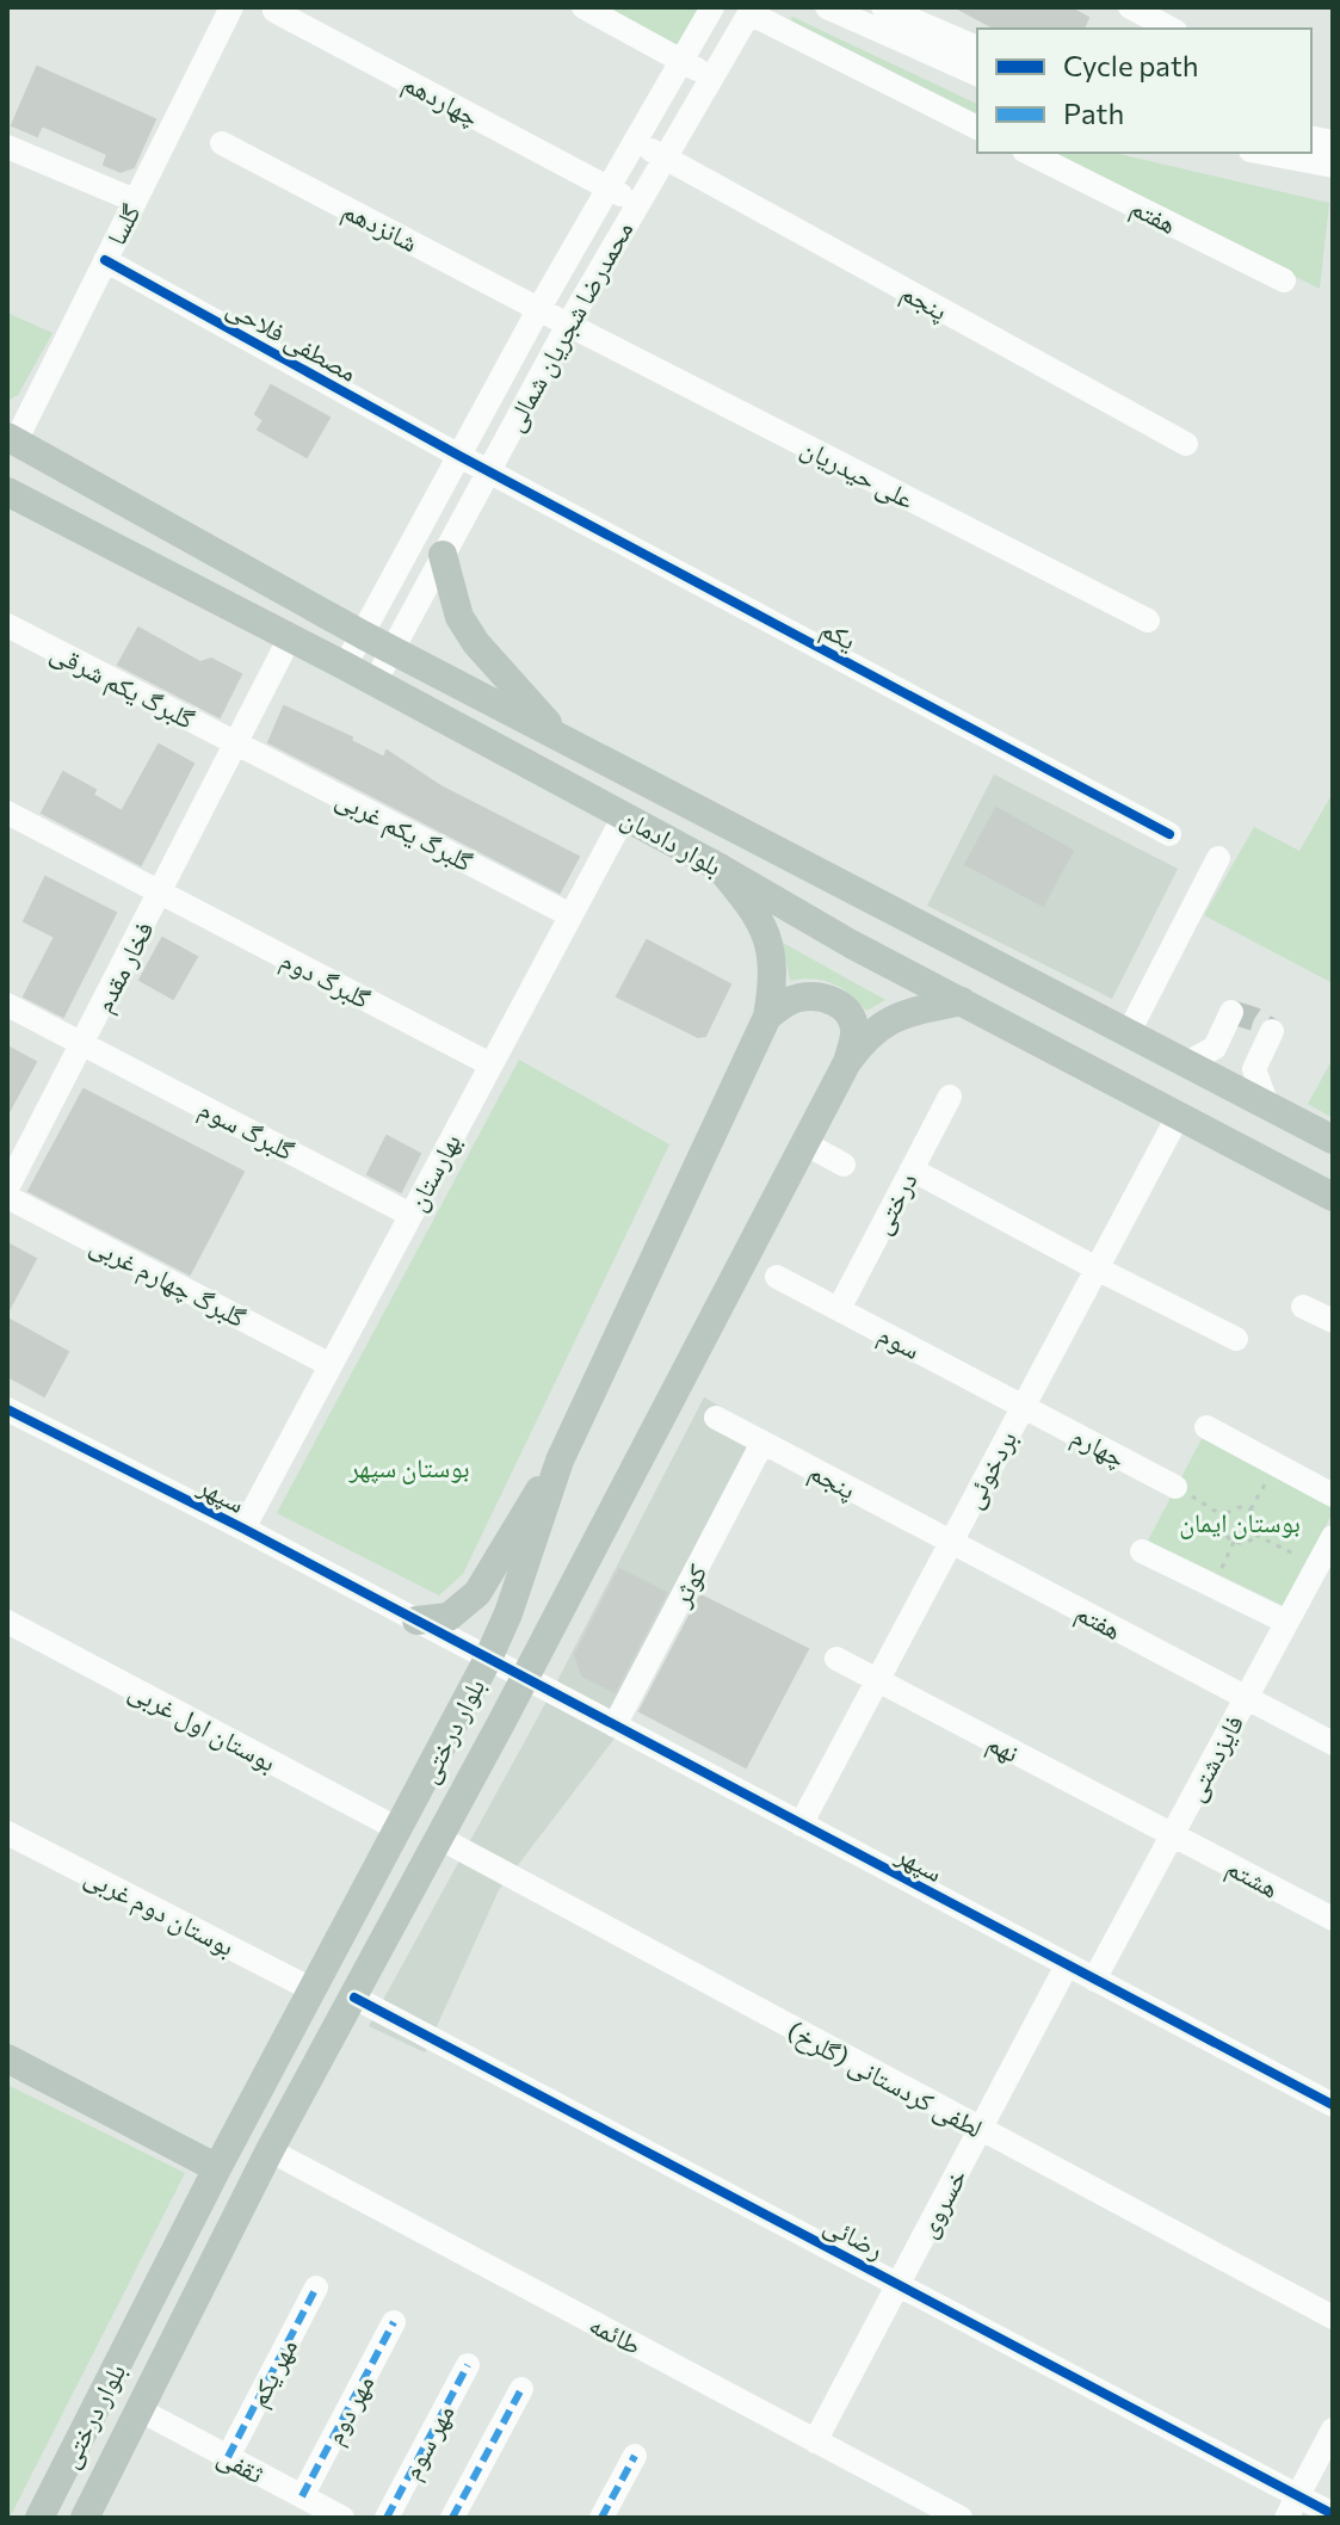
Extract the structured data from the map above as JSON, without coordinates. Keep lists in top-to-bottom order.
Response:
{
  "streets": {
    "main road": ["بلوار دادمان", "بلوار درختی"],
    "street": [
      "چهاردهم",
      "هفتم",
      "گلسا",
      "شانزدهم",
      "پنجم",
      "محمدرضا شجریان شمالی",
      "مصطفی فلاحی",
      "علی حیدریان",
      "یکم",
      "گلبرگ یکم شرقی",
      "گلبرگ یکم غربی",
      "فخار مقدم",
      "گلبرگ دوم",
      "گلبرگ سوم",
      "بهارستان",
      "درختی",
      "گلبرگ چهارم غربی",
      "سوم",
      "چهارم",
      "بردخوئی",
      "سپهر",
      "کوثر",
      "بوستان اول غربی",
      "نهم",
      "فایزدشتی",
      "هشتم",
      "بوستان دوم غربی",
      "لطفی کردستانی (گلرخ)",
      "خسروی",
      "رضائی",
      "طائمه",
      "مهر یکم",
      "مهر دوم",
      "مهر سوم",
      "ثقفی"
    ]
  },
  "crossings": [
    ["چهاردهم", "محمدرضا شجریان شمالی"],
    ["هفتم", "پنجم"],
    ["هفتم", "بردخوئی"],
    ["هفتم", "فایزدشتی"],
    ["گلسا", "مصطفی فلاحی"],
    ["گلسا", "بلوار دادمان"],
    ["شانزدهم", "محمدرضا شجریان شمالی"],
    ["شانزدهم", "علی حیدریان"],
    ["پنجم", "محمدرضا شجریان شمالی"],
    ["پنجم", "بردخوئی"],
    ["پنجم", "کوثر"],
    ["محمدرضا شجریان شمالی", "مصطفی فلاحی"],
    ["محمدرضا شجریان شمالی", "علی حیدریان"],
    ["محمدرضا شجریان شمالی", "یکم"],
    ["محمدرضا شجریان شمالی", "بلوار دادمان"],
    ["مصطفی فلاحی", "یکم"],
    ["گلبرگ یکم شرقی", "گلبرگ یکم غربی"],
    ["گلبرگ یکم شرقی", "فخار مقدم"],
    ["گلبرگ یکم غربی", "فخار مقدم"],
    ["گلبرگ یکم غربی", "بهارستان"],
    ["بلوار دادمان", "فخار مقدم"],
    ["بلوار دادمان", "بهارستان"],
    ["بلوار دادمان", "بردخوئی"],
    ["بلوار دادمان", "بلوار درختی"],
    ["فخار مقدم", "گلبرگ دوم"],
    ["فخار مقدم", "گلبرگ سوم"],
    ["گلبرگ دوم", "بهارستان"],
    ["گلبرگ سوم", "بهارستان"],
    ["بهارستان", "گلبرگ چهارم غربی"],
    ["بهارستان", "سپهر"],
    ["درختی", "سوم"],
    ["سوم", "چهارم"],
    ["سوم", "بردخوئی"],
    ["چهارم", "بردخوئی"],
    ["بردخوئی", "سپهر"],
    ["بردخوئی", "نهم"],
    ["سپهر", "کوثر"],
    ["سپهر", "بلوار درختی"],
    ["سپهر", "فایزدشتی"],
    ["سپهر", "خسروی"],
    ["بوستان اول غربی", "بلوار درختی"],
    ["بلوار درختی", "بوستان دوم غربی"],
    ["بلوار درختی", "لطفی کردستانی (گلرخ)"],
    ["بلوار درختی", "رضائی"],
    ["بلوار درختی", "طائمه"],
    ["بلوار درختی", "ثقفی"],
    ["نهم", "فایزدشتی"],
    ["نهم", "هشتم"],
    ["فایزدشتی", "هشتم"],
    ["لطفی کردستانی (گلرخ)", "خسروی"],
    ["خسروی", "رضائی"],
    ["خسروی", "طائمه"],
    ["مهر یکم", "ثقفی"],
    ["مهر دوم", "ثقفی"]
  ],
  "parks": ["بوستان سپهر", "بوستان ایمان"],
  "legend": ["Cycle path", "Path"]
}
